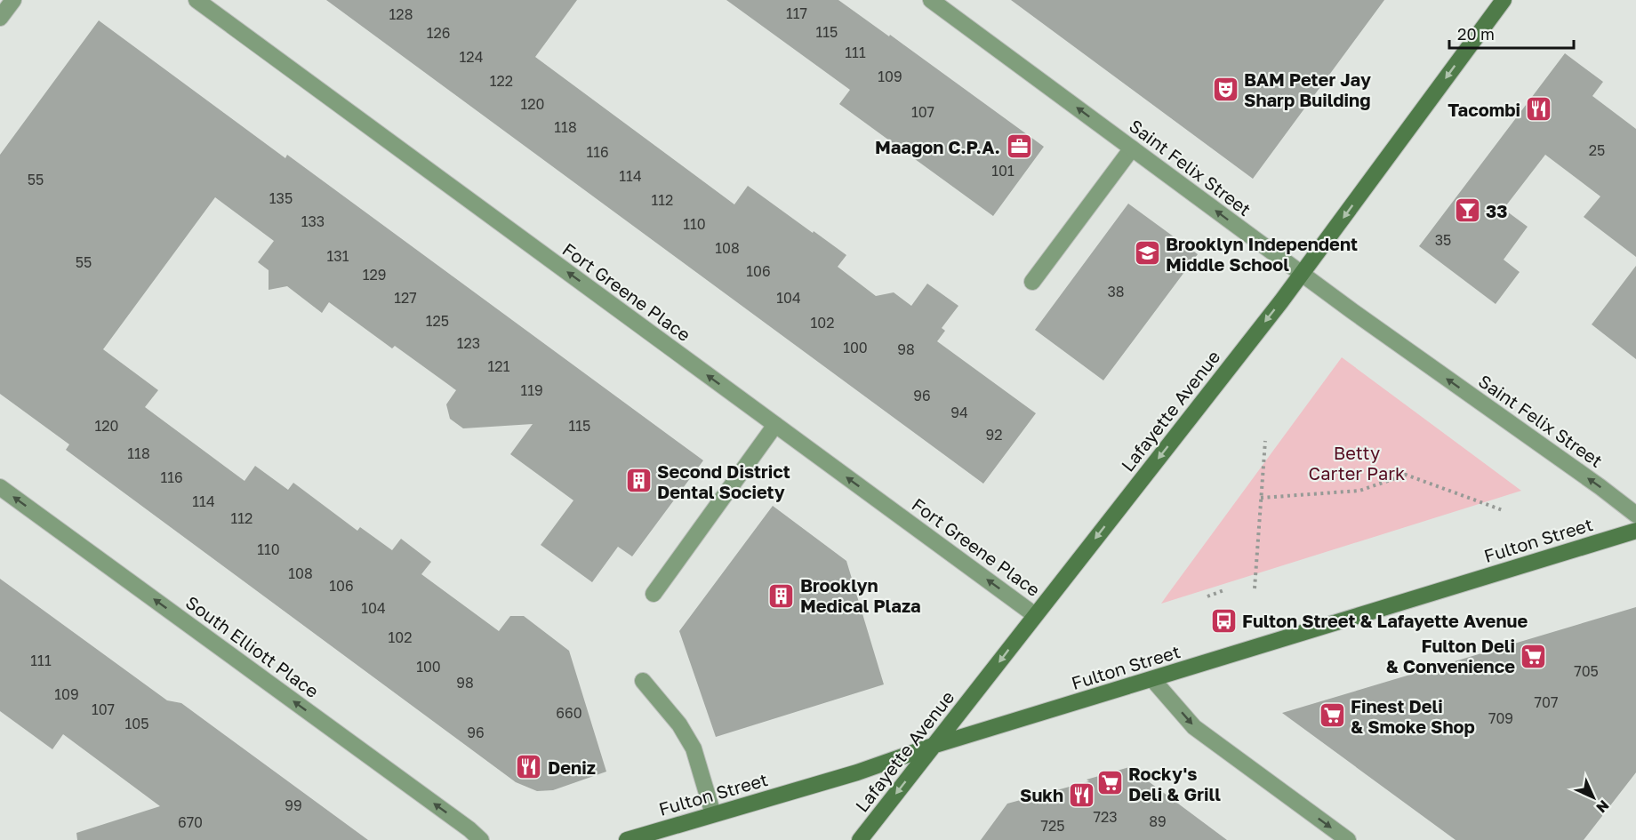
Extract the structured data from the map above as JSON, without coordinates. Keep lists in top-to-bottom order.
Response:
{
  "streets": {
    "main road": ["Lafayette Avenue", "Fulton Street"],
    "street": ["Saint Felix Street", "Fort Greene Place", "South Elliott Place"]
  },
  "crossings": [
    ["Saint Felix Street", "Lafayette Avenue"],
    ["Fort Greene Place", "Lafayette Avenue"],
    ["Lafayette Avenue", "Fulton Street"]
  ],
  "one_way": [
    "Saint Felix Street",
    "Fort Greene Place",
    "Lafayette Avenue",
    "South Elliott Place"
  ],
  "parks": ["Betty Carter Park"],
  "places": {
    "theatre": ["BAM Peter Jay Sharp Building"],
    "restaurant": ["Tacombi", "Deniz", "Sukh"],
    "office": ["Maagon C.P.A."],
    "bar": ["33"],
    "school or university": ["Brooklyn Independent Middle School"],
    "building": ["Second District Dental Society", "Brooklyn Medical Plaza"],
    "bus stop": ["Fulton Street & Lafayette Avenue"],
    "supermarket": ["Fulton Deli & Convenience", "Finest Deli & Smoke Shop", "Rocky's Deli & Grill"]
  },
  "house_numbers": [
    "117",
    "128",
    "115",
    "126",
    "111",
    "124",
    "109",
    "122",
    "120",
    "107",
    "118",
    "25",
    "116",
    "101",
    "114",
    "55",
    "135",
    "112",
    "133",
    "110",
    "35",
    "108",
    "131",
    "55",
    "106",
    "129",
    "38",
    "127",
    "104",
    "125",
    "102",
    "123",
    "100",
    "98",
    "121",
    "119",
    "96",
    "94",
    "120",
    "115",
    "92",
    "118",
    "116",
    "114",
    "112",
    "110",
    "108",
    "106",
    "104",
    "102",
    "111",
    "100",
    "705",
    "98",
    "109",
    "707",
    "107",
    "660",
    "709",
    "105",
    "96",
    "99",
    "723",
    "89",
    "670",
    "725"
  ],
  "scale_bar": "20 m",
  "north": "bottom right"
}
